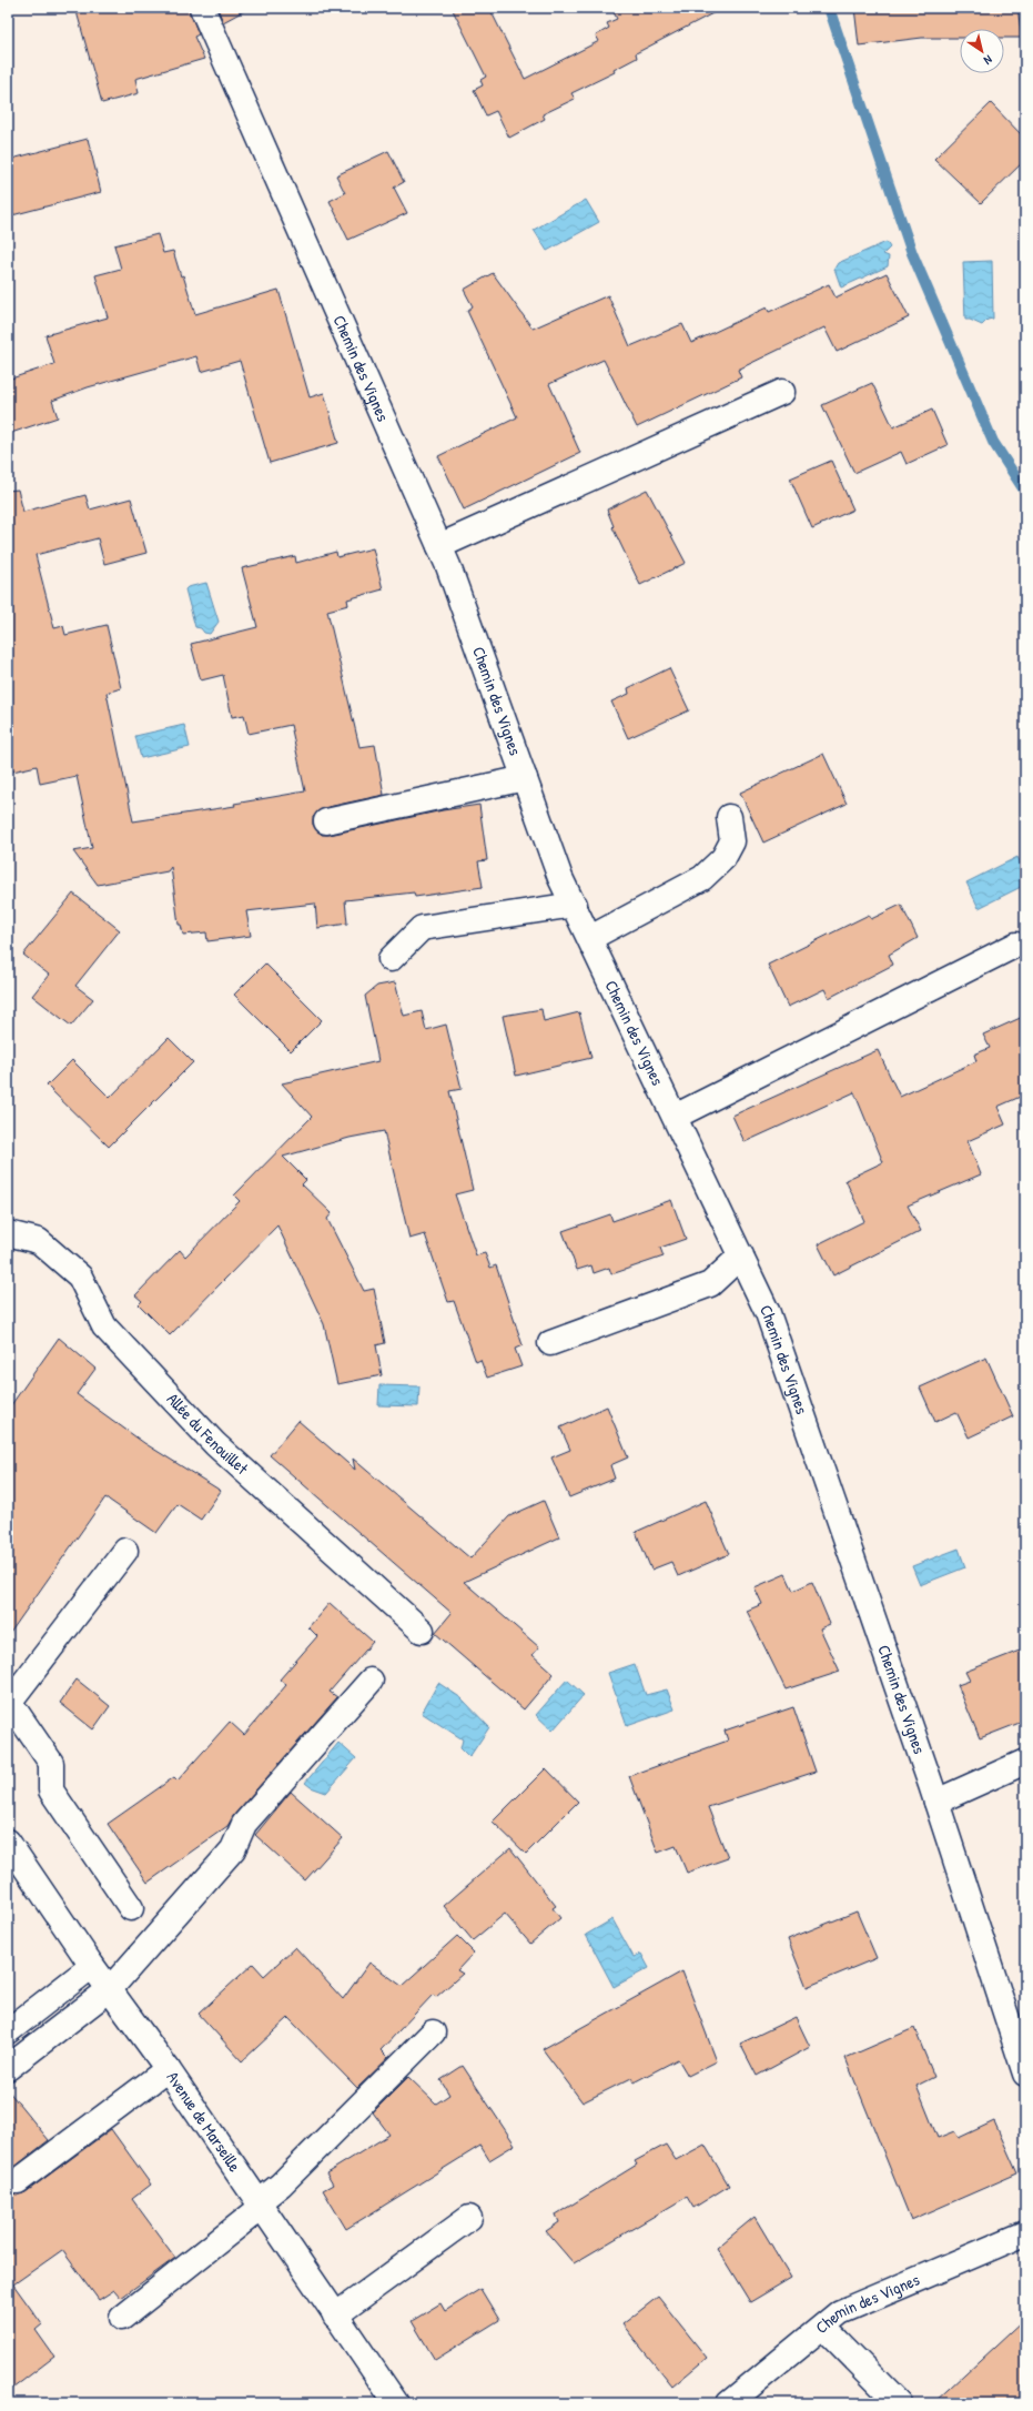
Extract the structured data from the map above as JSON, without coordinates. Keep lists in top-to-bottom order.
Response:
{
  "streets": {
    "street": ["Chemin des Vignes", "Allée du Fenouillet", "Avenue de Marseille"]
  },
  "north": "bottom right"
}
